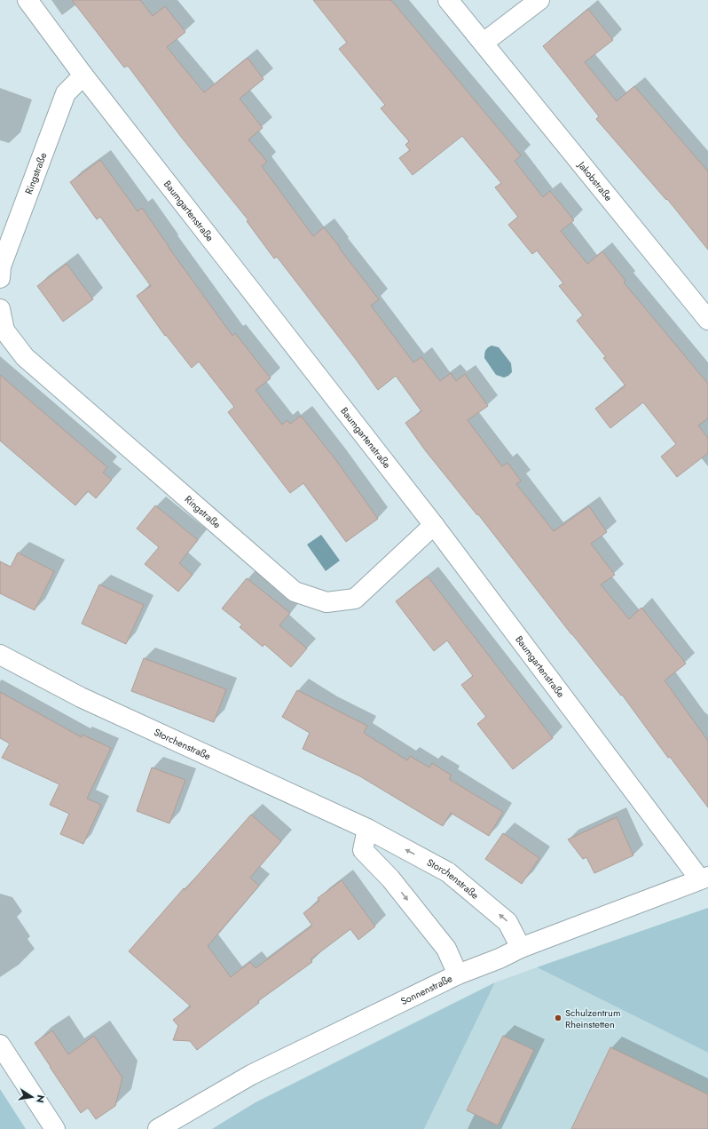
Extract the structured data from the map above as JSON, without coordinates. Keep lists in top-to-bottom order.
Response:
{
  "streets": {
    "street": [
      "Ringstraße",
      "Jakobstraße",
      "Baumgartenstraße",
      "Storchenstraße",
      "Sonnenstraße"
    ]
  },
  "crossings": [
    ["Ringstraße", "Baumgartenstraße"],
    ["Baumgartenstraße", "Sonnenstraße"],
    ["Storchenstraße", "Sonnenstraße"]
  ],
  "places": ["Schulzentrum Rheinstetten"],
  "north": "right"
}
